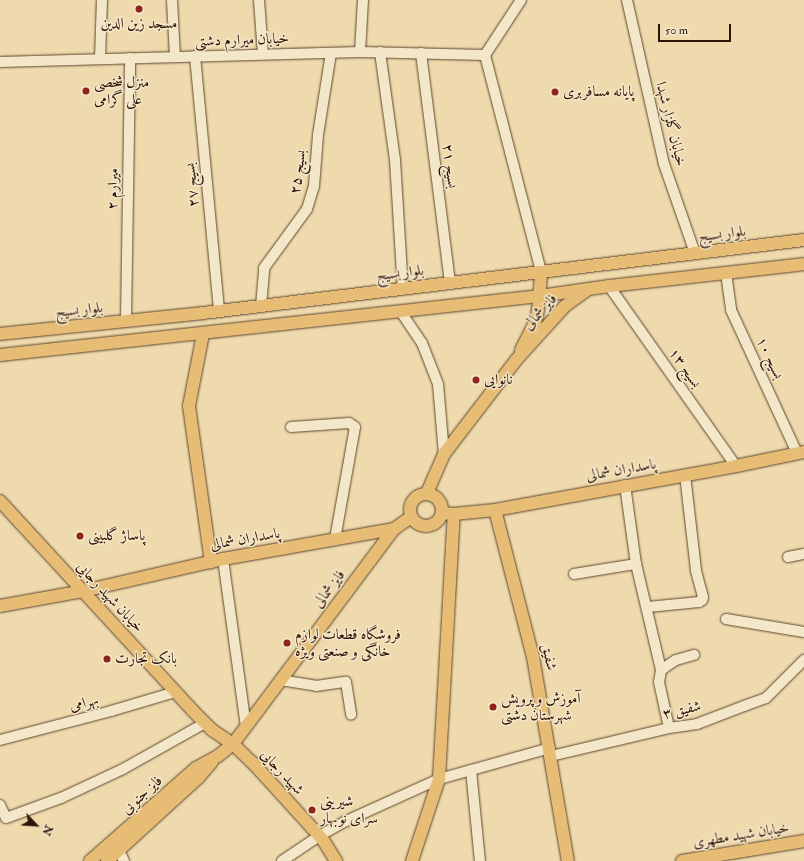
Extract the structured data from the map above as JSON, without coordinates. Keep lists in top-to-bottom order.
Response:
{
  "streets": {
    "main road": [
      "بلوار بسیج",
      "فایز شمالی",
      "پاسداران شمالی",
      "خیابان شهید رجایی",
      "شفیق",
      "شهید رجایی",
      "فایز جنوبی",
      "خیابان شهید مطهری"
    ],
    "street": [
      "خیابان میرارم دشتی",
      "خیابان گلزار شهدا",
      "بسیج ۲۱",
      "بسیج ۲۵",
      "بسیج ۲۷",
      "میرارم ۲",
      "بسیج ۱۰",
      "بسیج ۱۳",
      "بهرامی",
      "شفیق ۳"
    ]
  },
  "crossings": [
    ["خیابان میرارم دشتی", "بسیج ۲۱"],
    ["خیابان میرارم دشتی", "بسیج ۲۵"],
    ["خیابان میرارم دشتی", "بسیج ۲۷"],
    ["خیابان میرارم دشتی", "میرارم ۲"],
    ["خیابان گلزار شهدا", "بلوار بسیج"],
    ["بسیج ۲۱", "بلوار بسیج"],
    ["بسیج ۲۵", "بلوار بسیج"],
    ["بسیج ۲۷", "بلوار بسیج"],
    ["میرارم ۲", "بلوار بسیج"],
    ["بلوار بسیج", "فایز شمالی"],
    ["فایز شمالی", "پاسداران شمالی"],
    ["فایز شمالی", "خیابان شهید رجایی"],
    ["فایز شمالی", "شهید رجایی"],
    ["فایز شمالی", "فایز جنوبی"],
    ["بسیج ۱۰", "پاسداران شمالی"],
    ["بسیج ۱۳", "پاسداران شمالی"],
    ["پاسداران شمالی", "خیابان شهید رجایی"],
    ["پاسداران شمالی", "شفیق"],
    ["خیابان شهید رجایی", "بهرامی"],
    ["خیابان شهید رجایی", "شهید رجایی"],
    ["خیابان شهید رجایی", "فایز جنوبی"],
    ["شفیق", "شفیق ۳"],
    ["شفیق ۳", "شهید رجایی"],
    ["شهید رجایی", "فایز جنوبی"]
  ],
  "places": [
    "مسجد زین الدین",
    "منزل شخصی علی گرامی",
    "پایانه مسافربری",
    "نانوایی",
    "پاساژ گلبینی",
    "فروشگاه قطعات لوازم خانگی و صنعتی ویژه",
    "بانک تجارت",
    "آموزش و پرویش شهرستان دشتی",
    "شیرینی سرای نوبهار"
  ],
  "scale_bar": "50 m",
  "north": "bottom right"
}
